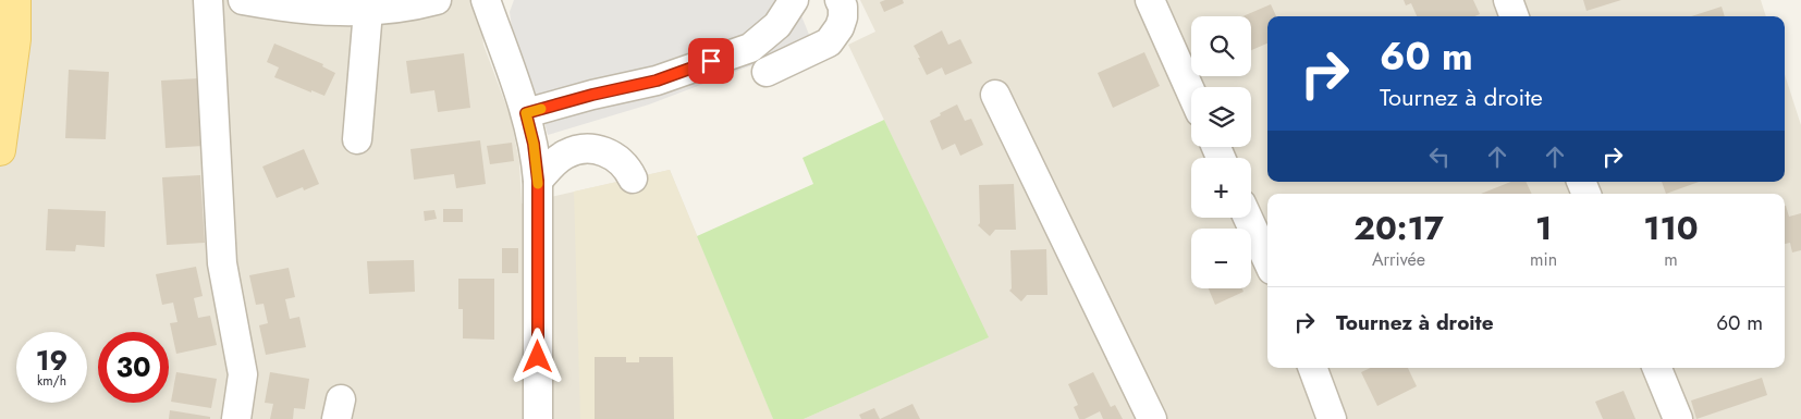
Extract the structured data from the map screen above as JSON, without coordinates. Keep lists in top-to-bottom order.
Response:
{
  "page": {
    "map_buttons": ["+", "−"],
    "turn": ["60 m", "Tournez à droite"],
    "eta": [
      "20:17",
      "Arrivée",
      "1",
      "min",
      "110",
      "m"
    ],
    "list": [
      {
        "name": "Tournez à droite",
        "value": "60 m"
      }
    ],
    "speed": "19 km/h",
    "limit": "30"
  }
}
